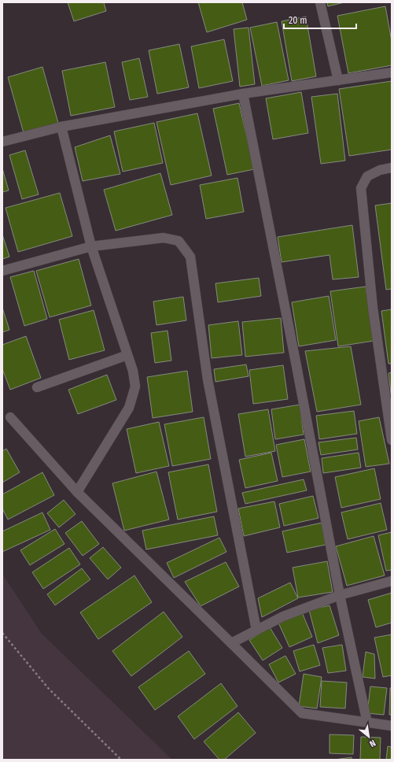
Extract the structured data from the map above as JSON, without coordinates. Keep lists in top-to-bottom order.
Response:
{
  "scale_bar": "20 m",
  "north": "bottom right"
}
